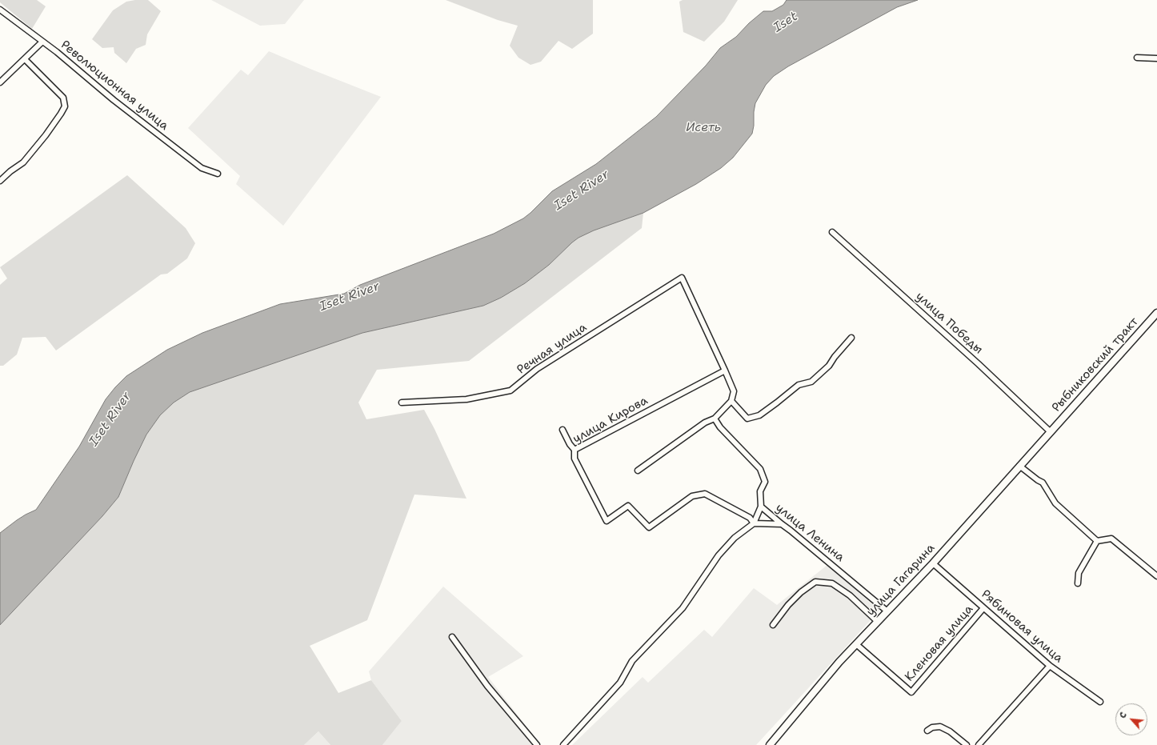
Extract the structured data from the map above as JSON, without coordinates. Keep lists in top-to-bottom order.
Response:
{
  "streets": {
    "main road": ["Рыбниковский тракт", "улица Гагарина"],
    "street": [
      "Революционная улица",
      "улица Победы",
      "Речная улица",
      "улица Кирова",
      "улица Ленина",
      "Рябиновая улица",
      "Кленовая улица"
    ]
  },
  "crossings": [
    ["улица Победы", "Рыбниковский тракт"],
    ["улица Победы", "улица Гагарина"],
    ["Речная улица", "улица Кирова"],
    ["Рыбниковский тракт", "улица Гагарина"],
    ["улица Ленина", "улица Гагарина"],
    ["улица Гагарина", "Рябиновая улица"],
    ["улица Гагарина", "Кленовая улица"],
    ["Рябиновая улица", "Кленовая улица"]
  ],
  "water": ["Iset", "Исеть", "Iset River"],
  "north": "top left"
}
